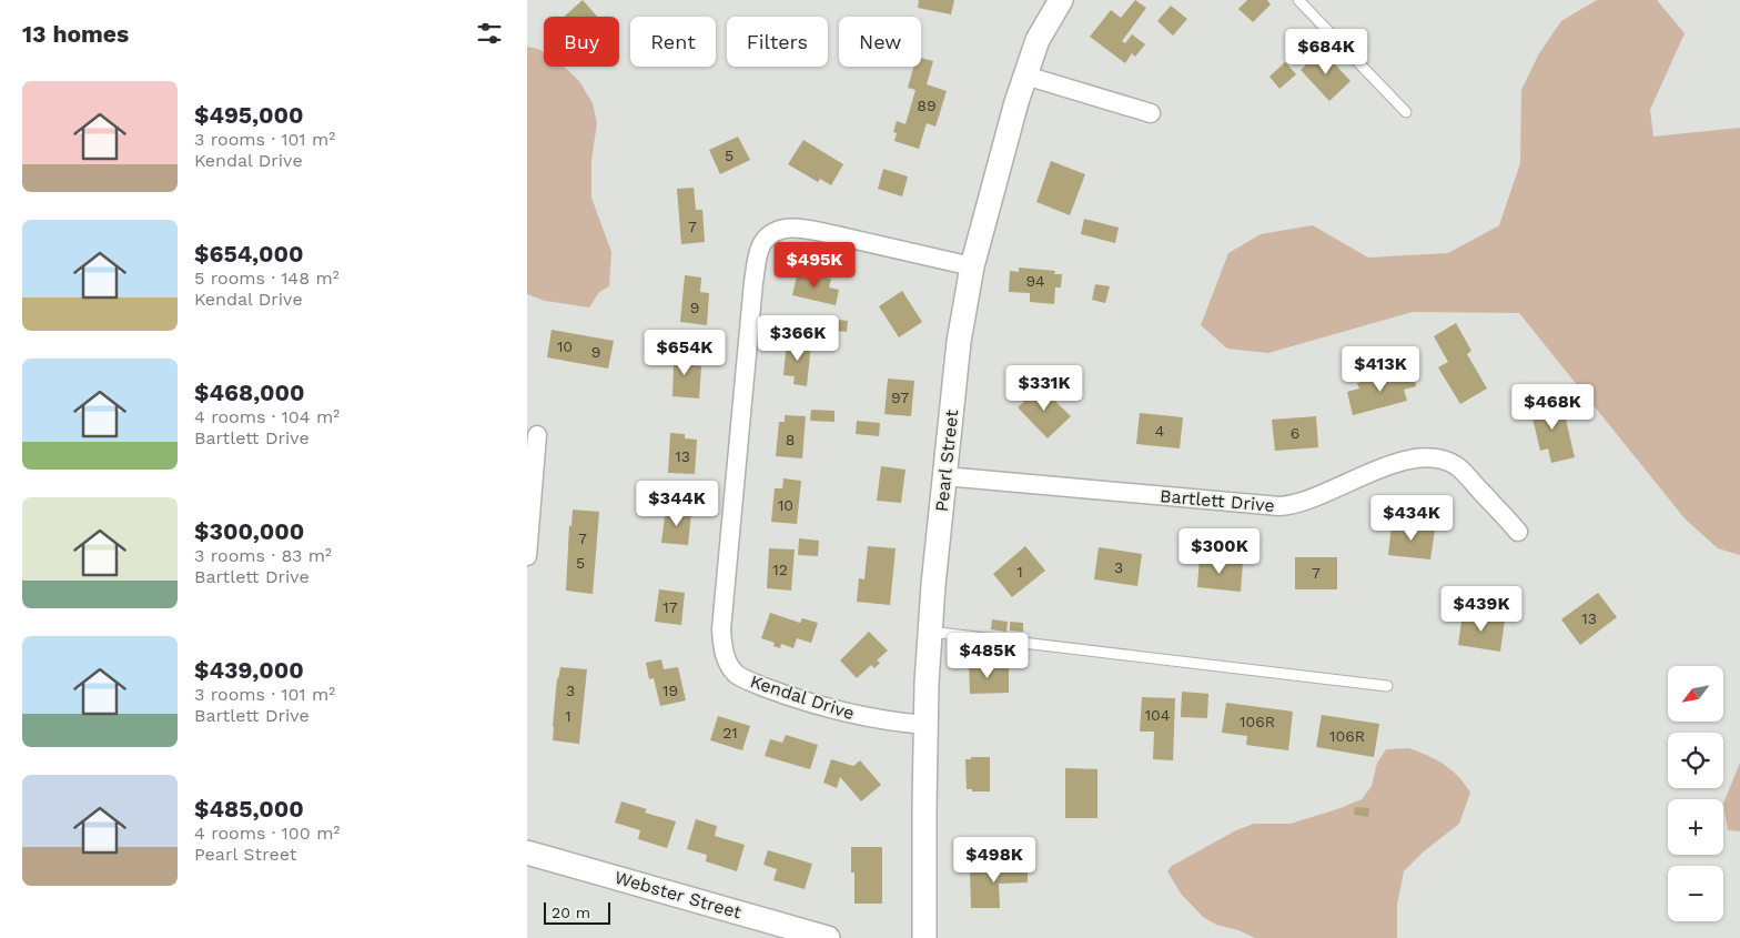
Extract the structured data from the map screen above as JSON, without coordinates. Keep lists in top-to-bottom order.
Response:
{
  "streets": {
    "street": [
      "Pearl Street",
      "Bartlett Drive",
      "Kendal Drive",
      "Webster Street"
    ]
  },
  "crossings": [
    ["Pearl Street", "Bartlett Drive"],
    ["Pearl Street", "Kendal Drive"]
  ],
  "house_numbers": [
    "89",
    "5",
    "7",
    "94",
    "9",
    "10",
    "9",
    "97",
    "4",
    "6",
    "8",
    "13",
    "10",
    "7",
    "5",
    "3",
    "12",
    "1",
    "7",
    "17",
    "13",
    "3",
    "19",
    "104",
    "1",
    "106R",
    "21",
    "106R"
  ],
  "scale_bar": "20 m",
  "north": "bottom left",
  "page": {
    "heading": "13 homes",
    "chip": [
      "Buy",
      "Rent",
      "Filters",
      "New"
    ],
    "price": [
      "$684K",
      "$495K",
      "$366K",
      "$654K",
      "$413K",
      "$331K",
      "$468K",
      "$344K",
      "$434K",
      "$300K",
      "$439K",
      "$485K",
      "$498K"
    ],
    "list": [
      {
        "name": "$495,000",
        "note": "3 rooms · 101 m² · Kendal Drive"
      },
      {
        "name": "$654,000",
        "note": "5 rooms · 148 m² · Kendal Drive"
      },
      {
        "name": "$468,000",
        "note": "4 rooms · 104 m² · Bartlett Drive"
      },
      {
        "name": "$300,000",
        "note": "3 rooms · 83 m² · Bartlett Drive"
      },
      {
        "name": "$439,000",
        "note": "3 rooms · 101 m² · Bartlett Drive"
      },
      {
        "name": "$485,000",
        "note": "4 rooms · 100 m² · Pearl Street"
      }
    ],
    "map_buttons": ["+", "−"],
    "scale": "20 m"
  }
}
